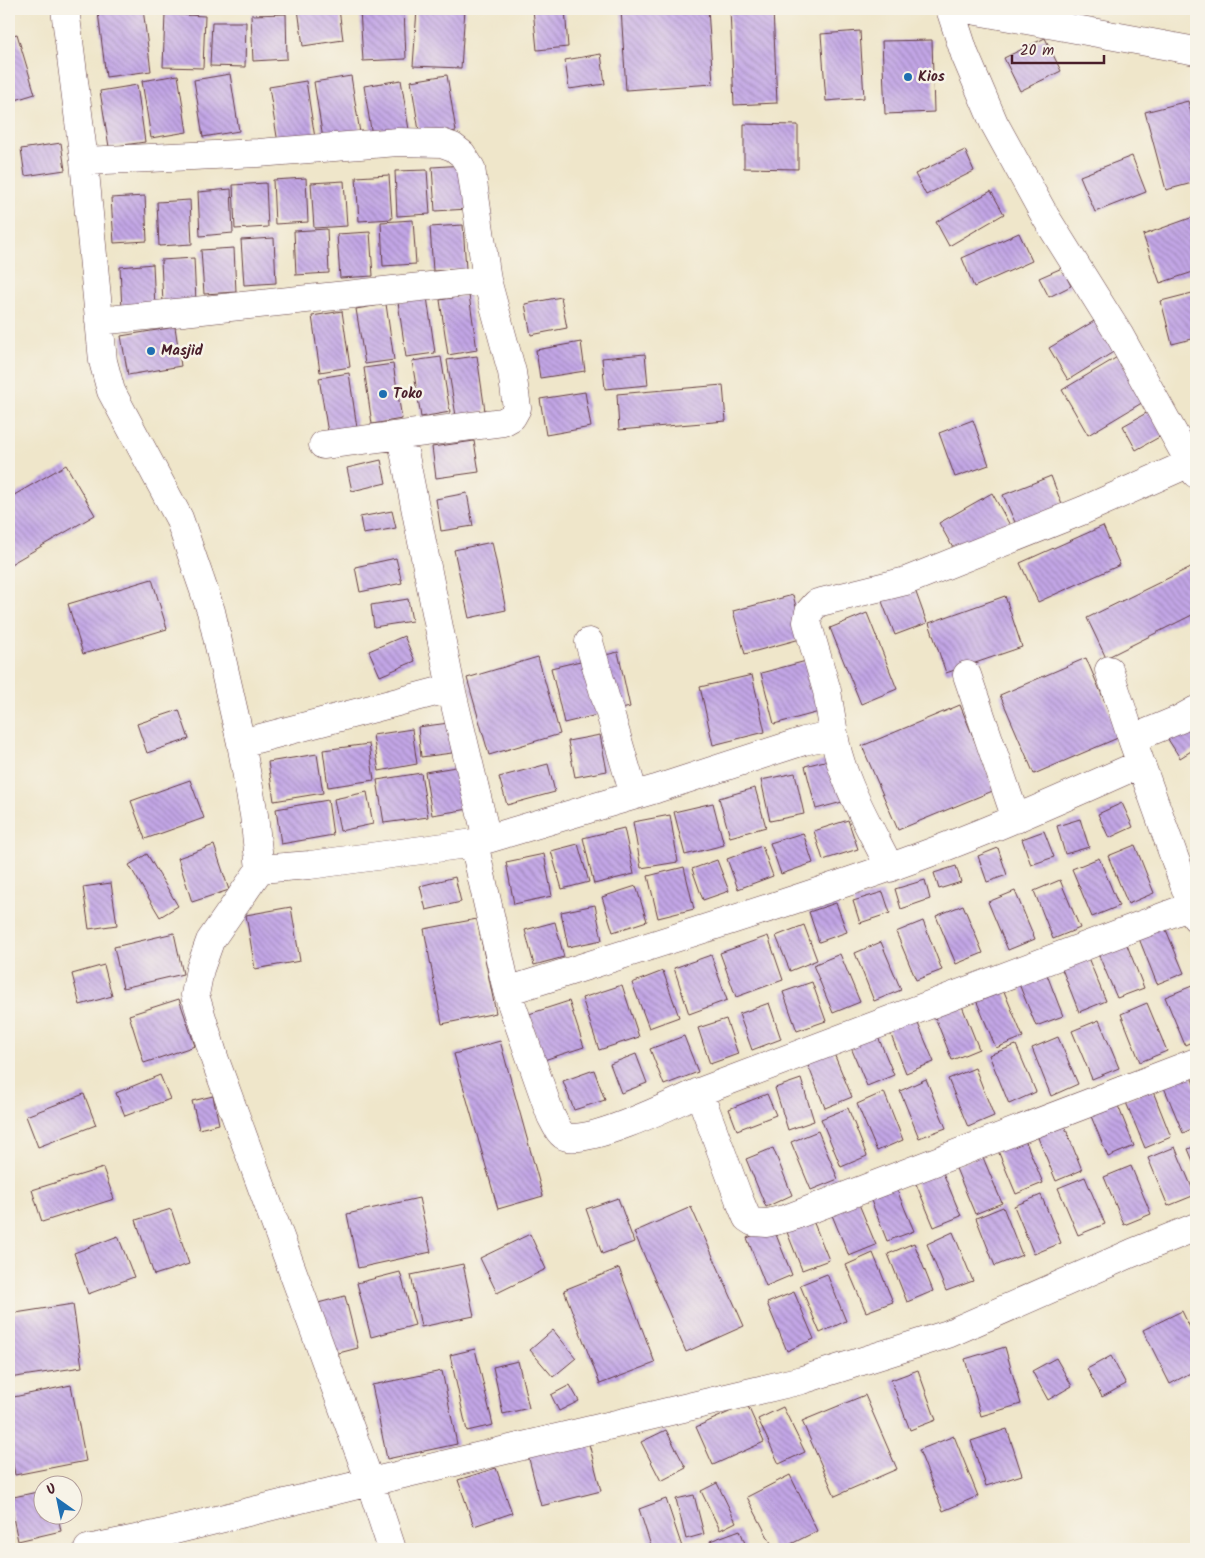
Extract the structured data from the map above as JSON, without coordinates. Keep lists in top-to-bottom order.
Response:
{
  "places": ["Kios", "Masjid", "Toko"],
  "scale_bar": "20 m",
  "north": "top left"
}
